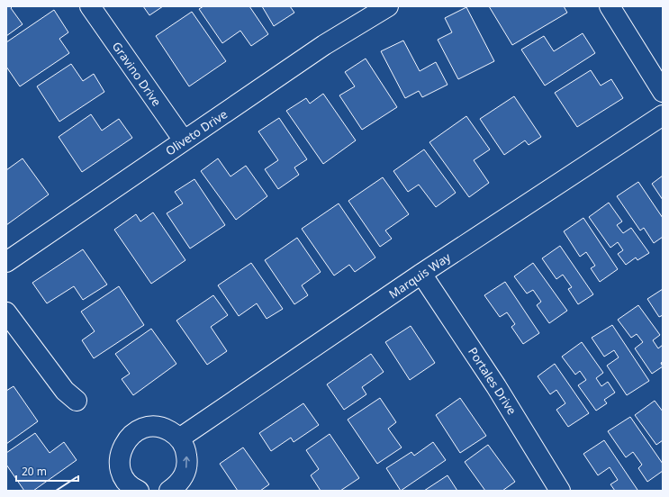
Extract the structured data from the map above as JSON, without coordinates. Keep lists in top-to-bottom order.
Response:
{
  "streets": {
    "street": [
      "Gravino Drive",
      "Oliveto Drive",
      "Marquis Way",
      "Portales Drive"
    ]
  },
  "crossings": [
    ["Gravino Drive", "Oliveto Drive"],
    ["Marquis Way", "Portales Drive"]
  ],
  "scale_bar": "20 m"
}
